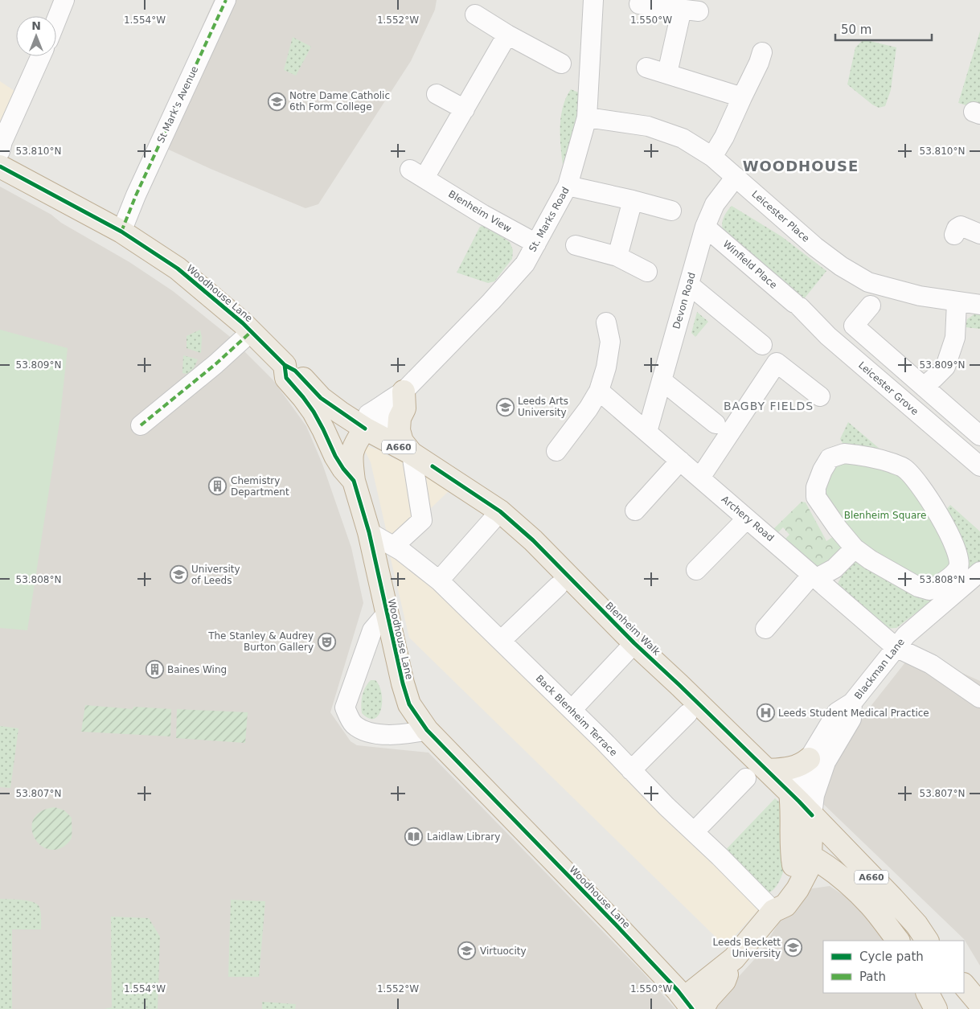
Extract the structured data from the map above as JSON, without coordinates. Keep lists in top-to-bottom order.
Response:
{
  "streets": {
    "highway": [
      "Woodhouse Lane",
      "A660",
      "Blenheim Walk",
      "Blackman Lane"
    ],
    "street": [
      "St Mark's Avenue",
      "Blenheim View",
      "Leicester Place",
      "St. Marks Road",
      "Winfield Place",
      "Devon Road",
      "Leicester Grove",
      "Archery Road",
      "Back Blenheim Terrace"
    ]
  },
  "crossings": [
    ["St Mark's Avenue", "Woodhouse Lane"],
    ["Blenheim View", "St. Marks Road"],
    ["Leicester Place", "St. Marks Road"],
    ["Leicester Place", "Devon Road"],
    ["St. Marks Road", "A660"],
    ["St. Marks Road", "Blenheim Walk"],
    ["Winfield Place", "Devon Road"],
    ["Winfield Place", "Leicester Grove"],
    ["Woodhouse Lane", "A660"],
    ["Woodhouse Lane", "Blenheim Walk"],
    ["Woodhouse Lane", "Blackman Lane"],
    ["Woodhouse Lane", "Back Blenheim Terrace"],
    ["Devon Road", "Archery Road"],
    ["A660", "Blenheim Walk"],
    ["A660", "Blackman Lane"],
    ["Archery Road", "Blackman Lane"],
    ["Blenheim Walk", "Blackman Lane"],
    ["Blackman Lane", "Back Blenheim Terrace"]
  ],
  "districts": ["WOODHOUSE", "BAGBY FIELDS"],
  "parks": ["Blenheim Square"],
  "places": {
    "school or university": [
      "Notre Dame Catholic 6th Form College",
      "Leeds Arts University",
      "University of Leeds",
      "Leeds Beckett University",
      "Virtuocity"
    ],
    "building": ["Chemistry Department", "Baines Wing"],
    "theatre": ["The Stanley & Audrey Burton Gallery"],
    "hospital": ["Leeds Student Medical Practice"],
    "library": ["Laidlaw Library"]
  },
  "legend": ["Cycle path", "Path"],
  "scale_bar": "50 m",
  "north": "top",
  "coordinates": [
    "1.554°W",
    "1.552°W",
    "1.550°W",
    "53.810°N",
    "53.809°N",
    "53.808°N",
    "53.807°N"
  ]
}
